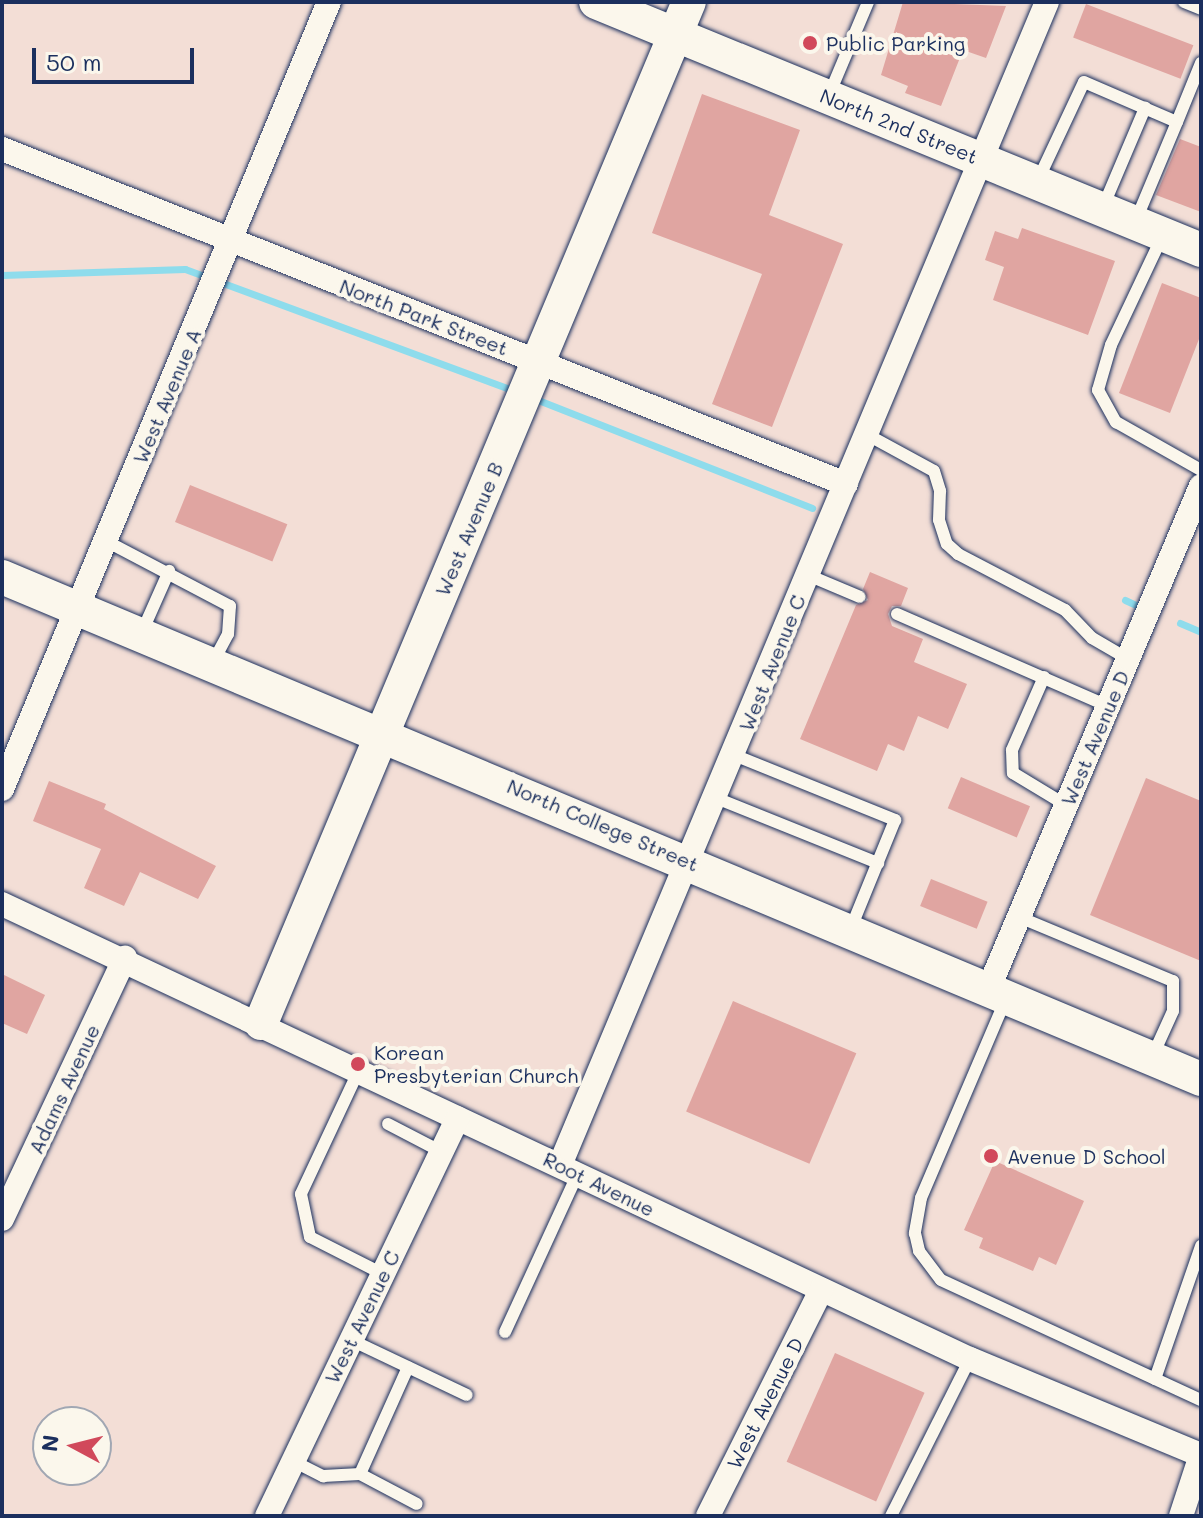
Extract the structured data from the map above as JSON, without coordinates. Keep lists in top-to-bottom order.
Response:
{
  "streets": {
    "street": [
      "North 2nd Street",
      "North Park Street",
      "West Avenue A",
      "West Avenue B",
      "West Avenue C",
      "West Avenue D",
      "North College Street",
      "Adams Avenue",
      "Root Avenue"
    ]
  },
  "crossings": [
    ["North 2nd Street", "West Avenue B"],
    ["North 2nd Street", "West Avenue C"],
    ["North Park Street", "West Avenue A"],
    ["North Park Street", "West Avenue B"],
    ["North Park Street", "West Avenue C"],
    ["West Avenue A", "North College Street"],
    ["West Avenue B", "North College Street"],
    ["West Avenue B", "Root Avenue"],
    ["West Avenue C", "North College Street"],
    ["West Avenue C", "Root Avenue"],
    ["West Avenue D", "North College Street"],
    ["West Avenue D", "Root Avenue"],
    ["Adams Avenue", "Root Avenue"]
  ],
  "places": ["Public Parking", "Korean Presbyterian Church", "Avenue D School"],
  "scale_bar": "50 m",
  "north": "left"
}
